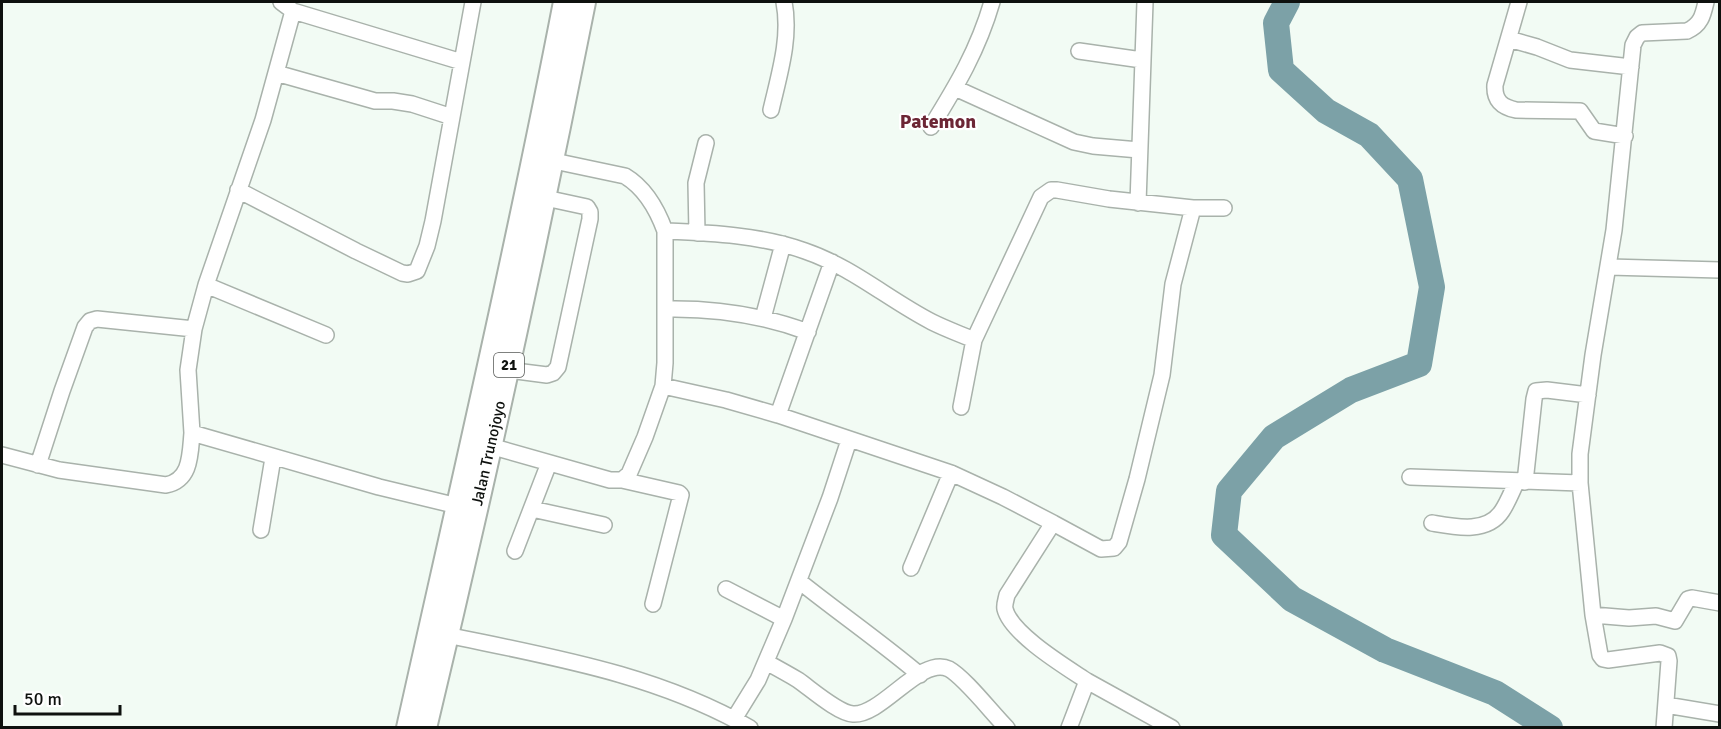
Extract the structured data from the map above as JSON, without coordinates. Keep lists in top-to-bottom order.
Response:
{
  "streets": {
    "highway": ["21", "Jalan Trunojoyo"]
  },
  "districts": ["Patemon"],
  "scale_bar": "50 m"
}
